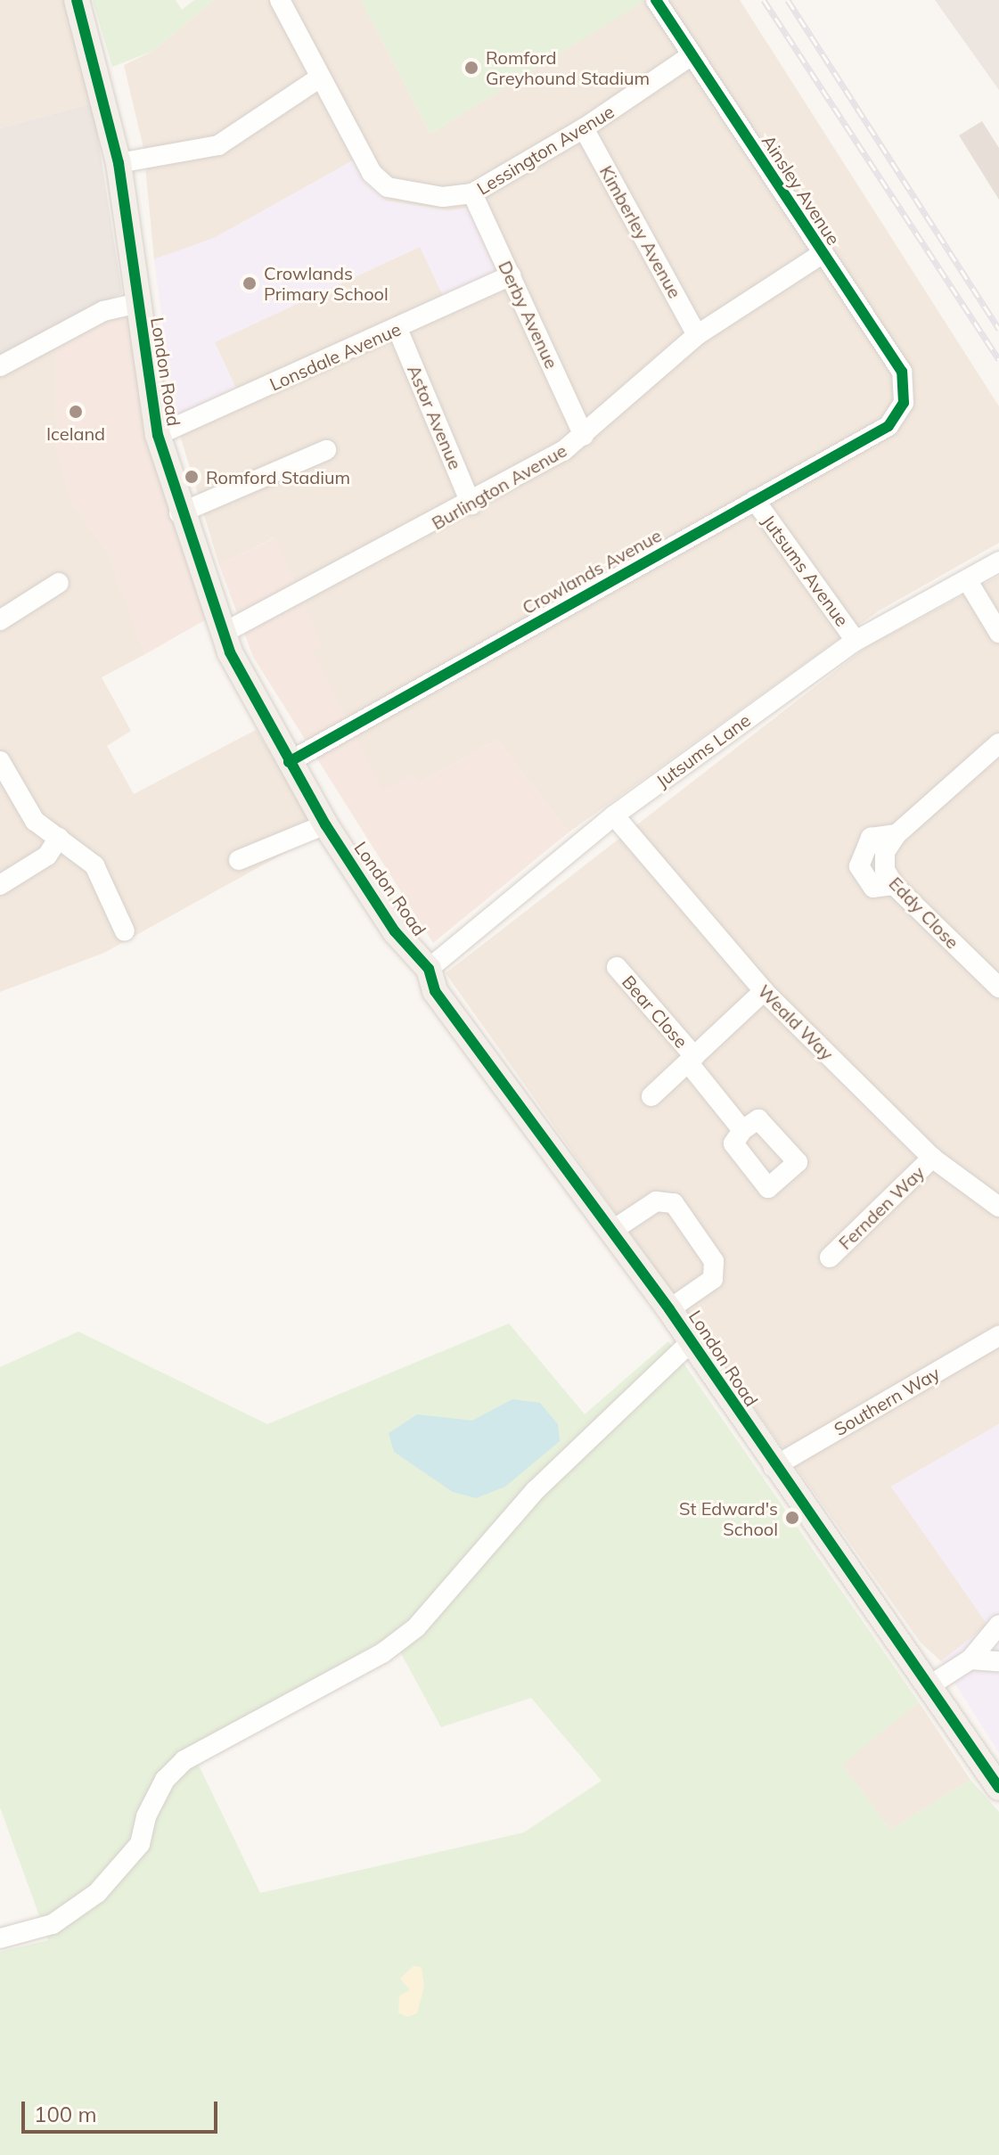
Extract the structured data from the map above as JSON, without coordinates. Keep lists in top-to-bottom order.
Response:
{
  "streets": {
    "main road": ["London Road"],
    "street": [
      "Lessington Avenue",
      "Ainsley Avenue",
      "Kimberley Avenue",
      "Derby Avenue",
      "Lonsdale Avenue",
      "Astor Avenue",
      "Burlington Avenue",
      "Jutsums Avenue",
      "Crowlands Avenue",
      "Jutsums Lane",
      "Eddy Close",
      "Bear Close",
      "Weald Way",
      "Fernden Way",
      "Southern Way"
    ]
  },
  "crossings": [
    ["Lessington Avenue", "Ainsley Avenue"],
    ["Lessington Avenue", "Kimberley Avenue"],
    ["Lessington Avenue", "Derby Avenue"],
    ["Ainsley Avenue", "Burlington Avenue"],
    ["Ainsley Avenue", "Crowlands Avenue"],
    ["Kimberley Avenue", "Burlington Avenue"],
    ["Derby Avenue", "Lonsdale Avenue"],
    ["Derby Avenue", "Burlington Avenue"],
    ["Lonsdale Avenue", "London Road"],
    ["Lonsdale Avenue", "Astor Avenue"],
    ["London Road", "Burlington Avenue"],
    ["London Road", "Crowlands Avenue"],
    ["London Road", "Jutsums Lane"],
    ["London Road", "Southern Way"],
    ["Astor Avenue", "Burlington Avenue"],
    ["Jutsums Avenue", "Crowlands Avenue"],
    ["Jutsums Avenue", "Jutsums Lane"],
    ["Jutsums Lane", "Weald Way"],
    ["Weald Way", "Fernden Way"]
  ],
  "places": [
    "Romford Greyhound Stadium",
    "Crowlands Primary School",
    "Iceland",
    "Romford Stadium",
    "St Edward's School"
  ],
  "scale_bar": "100 m"
}
